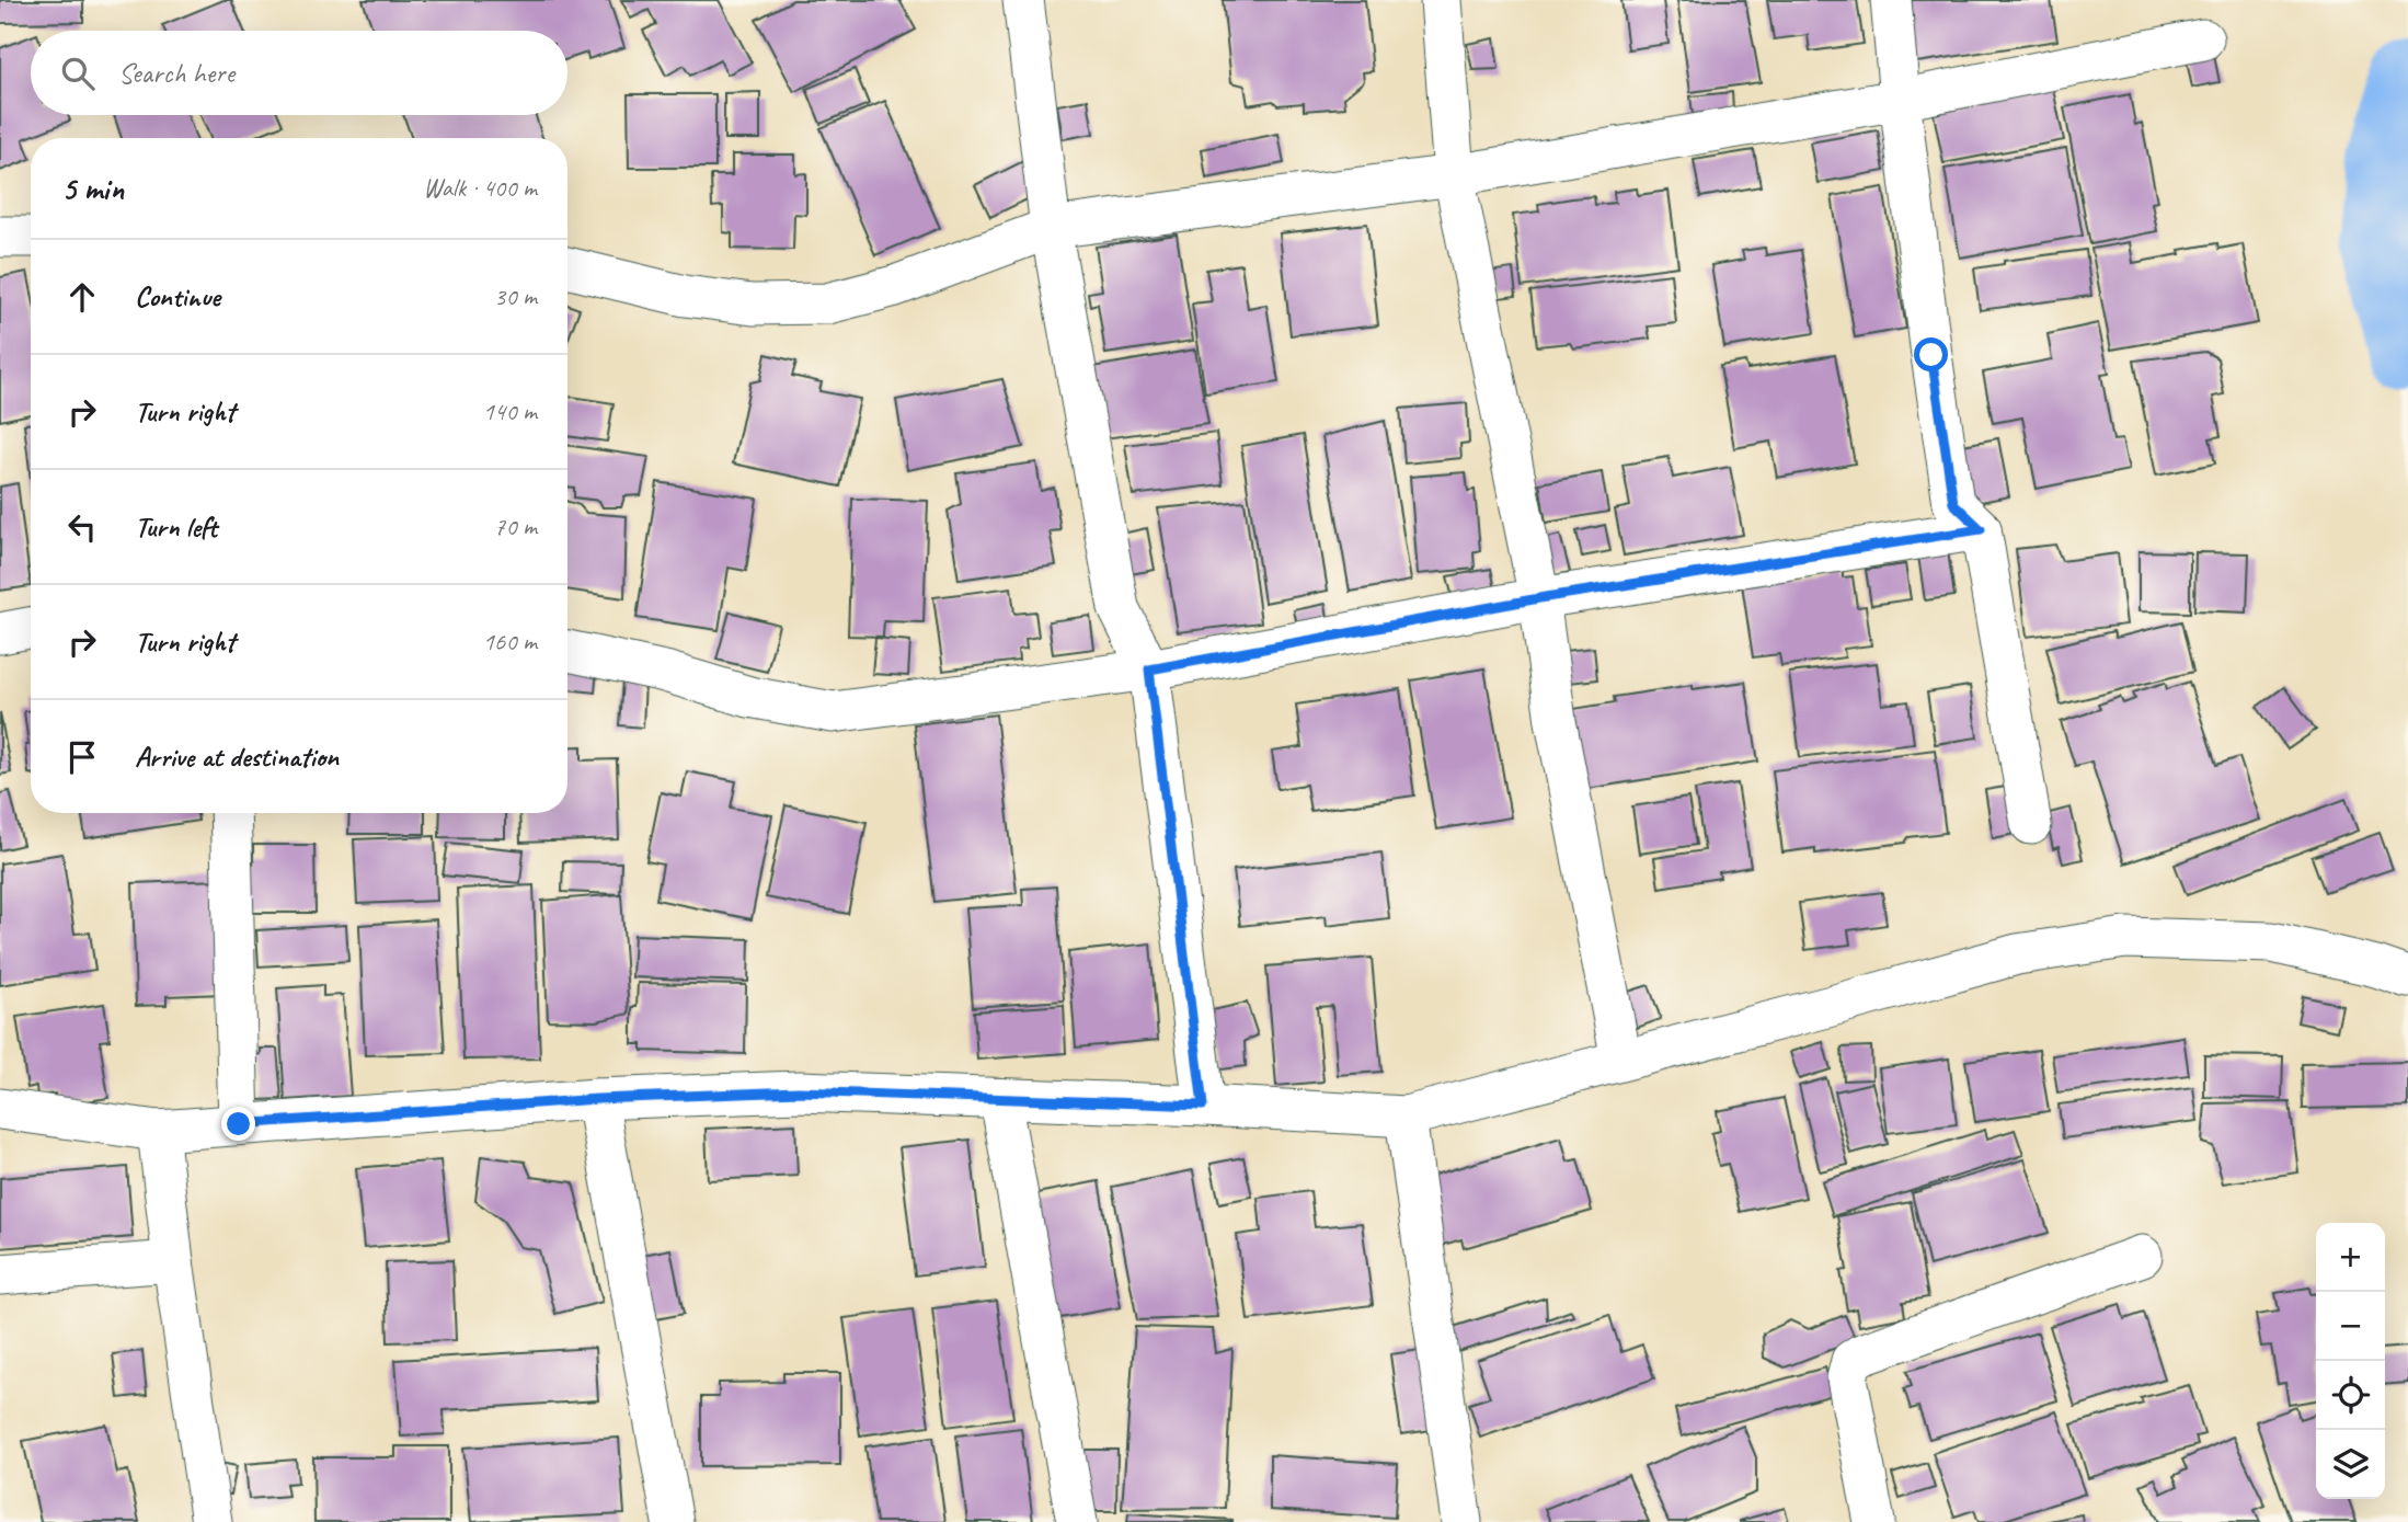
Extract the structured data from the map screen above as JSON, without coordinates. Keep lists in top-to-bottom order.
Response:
{
  "page": {
    "search": "Search here",
    "heading": ["5 min", "Walk · 400 m"],
    "list": [
      ["Continue", "30 m"],
      ["Turn right", "140 m"],
      ["Turn left", "70 m"],
      ["Turn right", "160 m"],
      "Arrive at destination"
    ],
    "map_buttons": ["+", "−"]
  }
}
